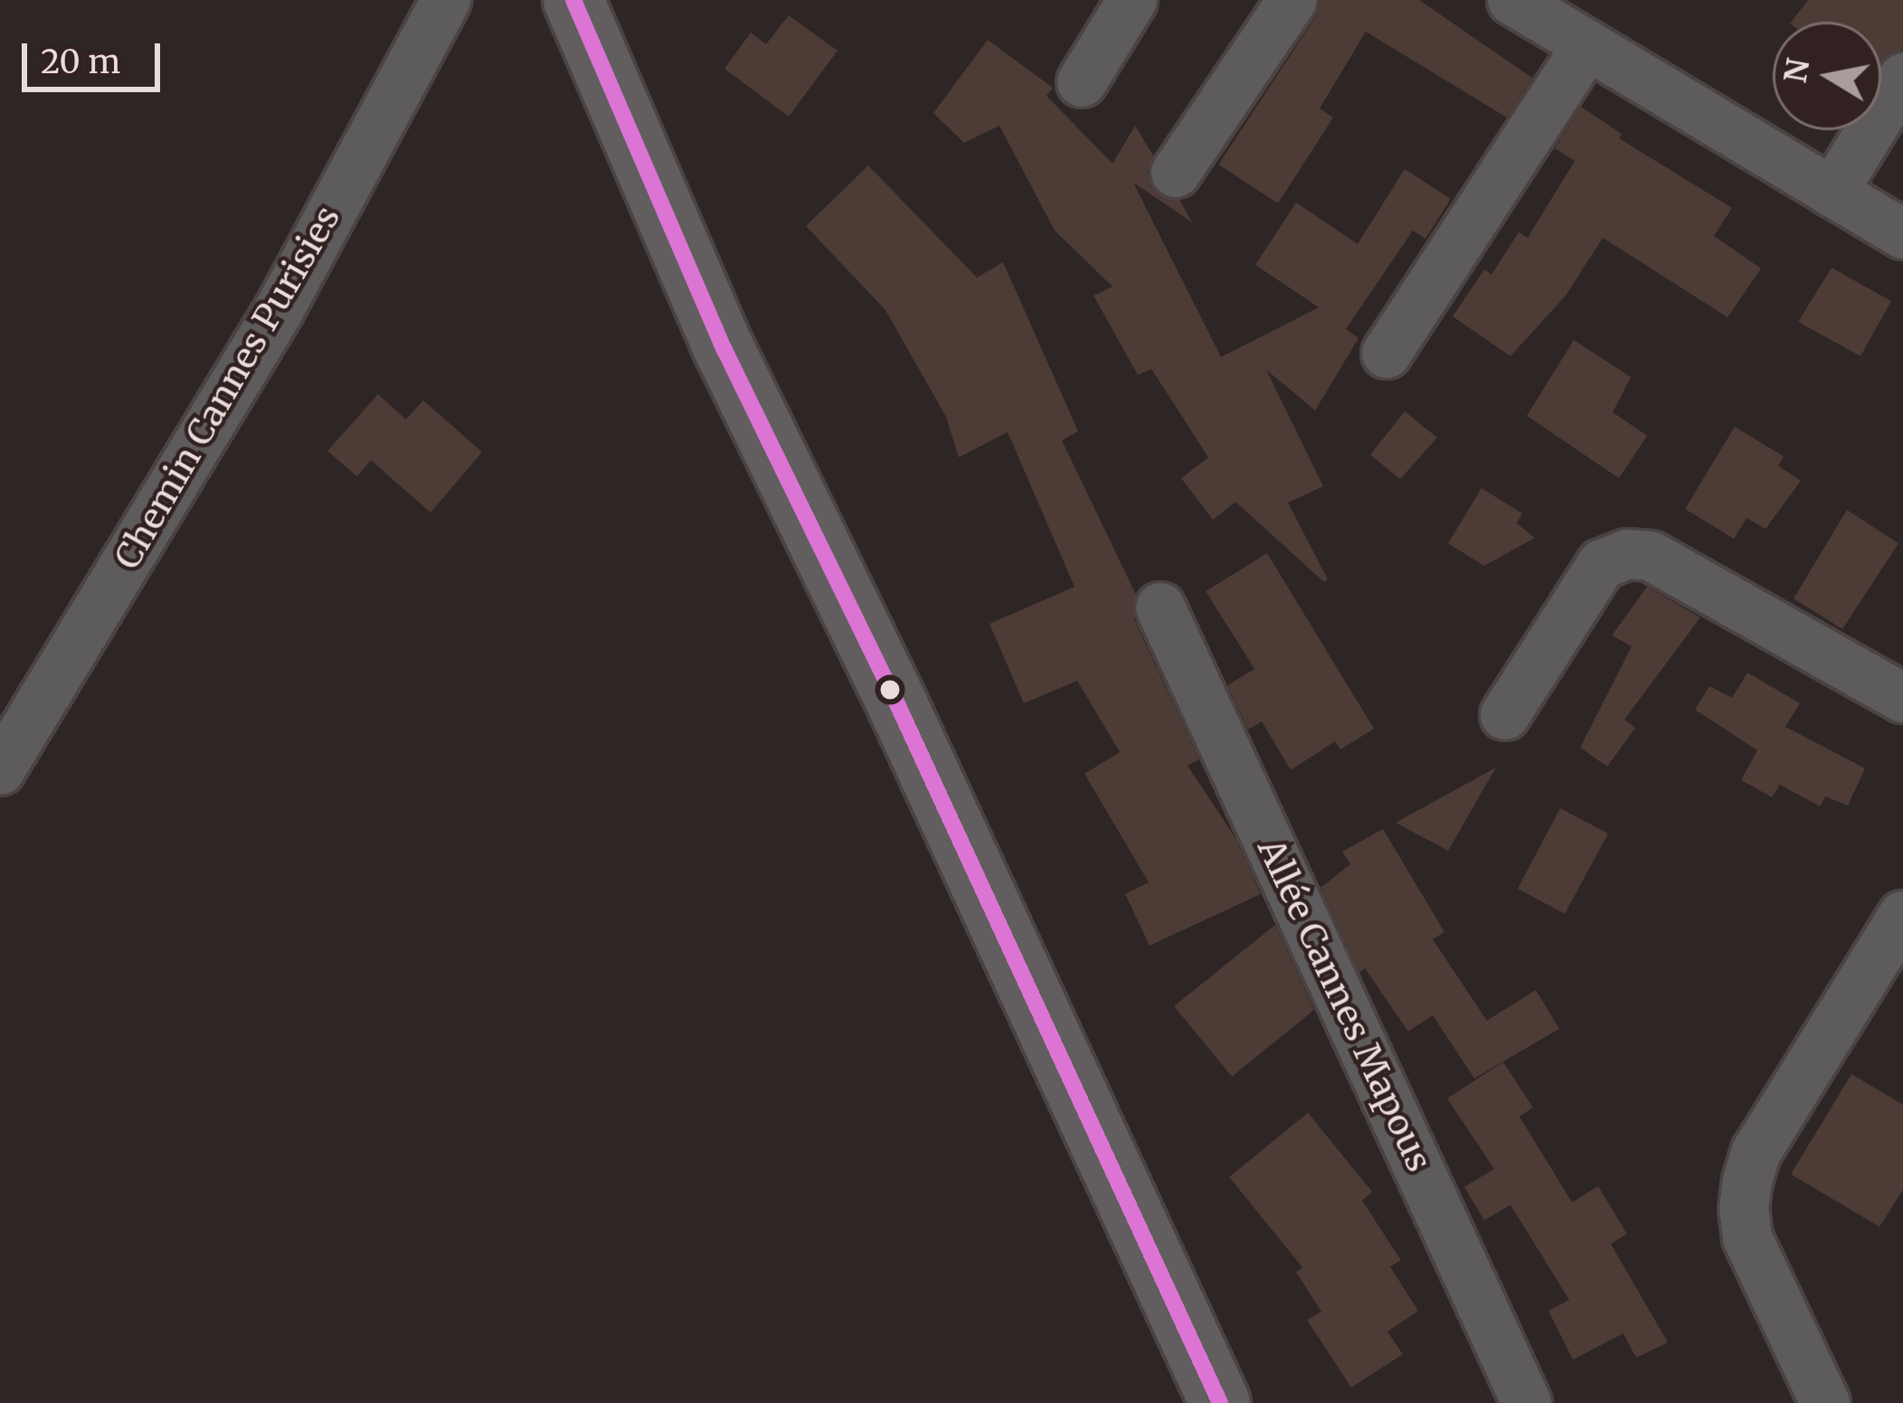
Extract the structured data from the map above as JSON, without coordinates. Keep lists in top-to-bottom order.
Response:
{
  "streets": {
    "street": ["Chemin Cannes Purisies", "Allée Cannes Mapous"]
  },
  "scale_bar": "20 m",
  "north": "left"
}
